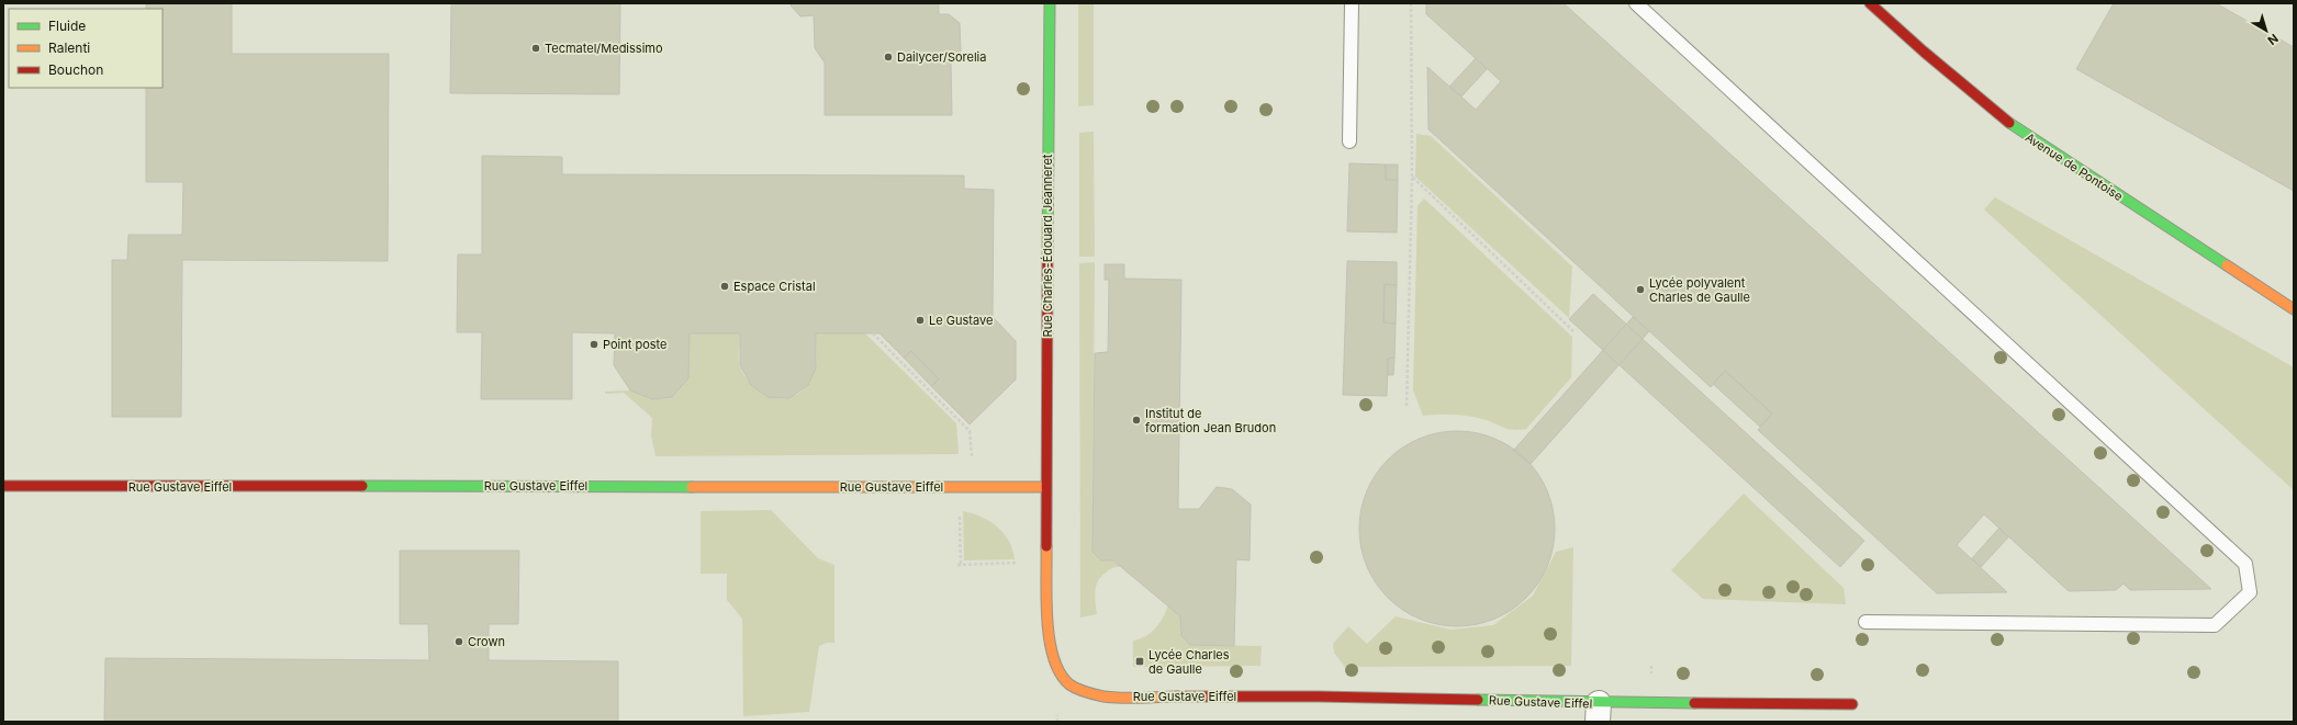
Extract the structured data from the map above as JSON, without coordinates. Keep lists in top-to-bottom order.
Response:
{
  "streets": {
    "street": ["Avenue de Pontoise", "Rue Charles-Édouard Jeanneret", "Rue Gustave Eiffel"]
  },
  "crossings": [
    ["Rue Charles-Édouard Jeanneret", "Rue Gustave Eiffel"]
  ],
  "places": {
    "other": [
      "Tecmatel/Medissimo",
      "Dailycer/Sorelia",
      "Espace Cristal",
      "Lycée polyvalent Charles de Gaulle",
      "Le Gustave",
      "Point poste",
      "Institut de formation Jean Brudon",
      "Crown"
    ],
    "transit": ["Lycée Charles de Gaulle"]
  },
  "legend": ["Fluide", "Ralenti", "Bouchon"],
  "north": "bottom right"
}
